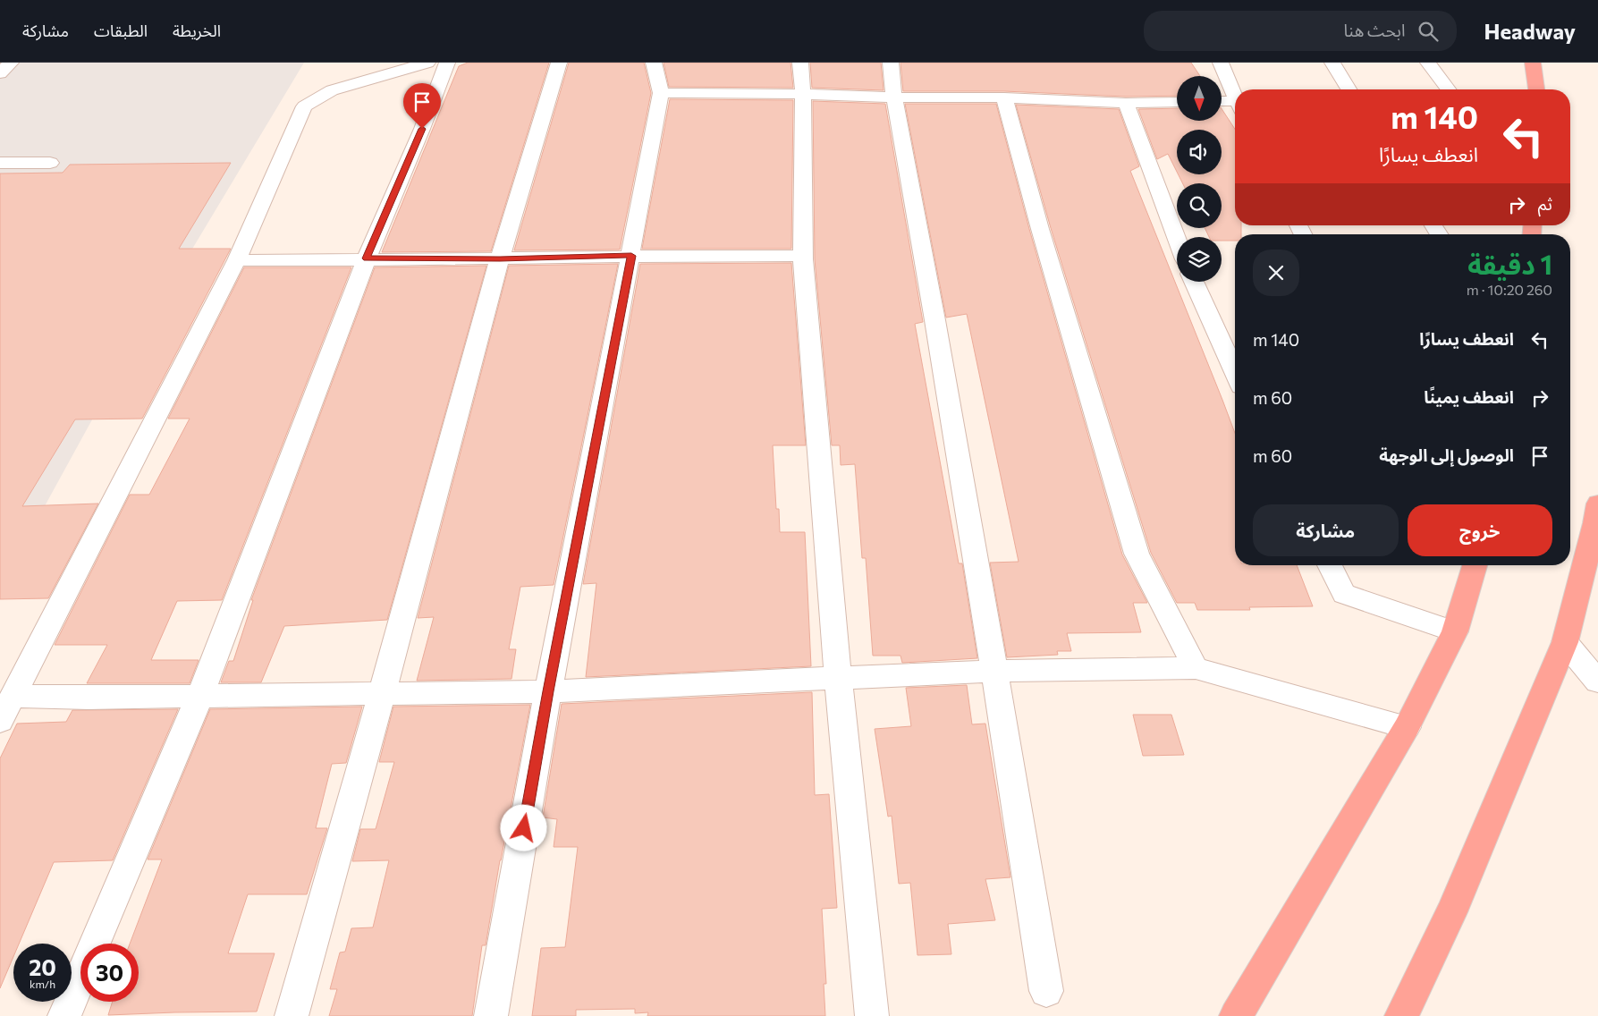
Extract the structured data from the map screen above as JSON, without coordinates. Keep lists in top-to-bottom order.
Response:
{
  "north": "bottom",
  "page": {
    "header": "Headway",
    "search": "ابحث هنا",
    "nav": ["الخريطة", "الطبقات", "مشاركة"],
    "turn": ["140 m", "انعطف يسارًا"],
    "then": "ثم",
    "heading": ["1 دقيقة", "260 m · 10:20"],
    "list": [
      {
        "name": "انعطف يسارًا",
        "value": "140 m"
      },
      {
        "name": "انعطف يمينًا",
        "value": "60 m"
      },
      {
        "name": "الوصول إلى الوجهة",
        "value": "60 m"
      }
    ],
    "buttons": ["خروج", "مشاركة"],
    "speed": "20 km/h",
    "limit": "30"
  }
}
